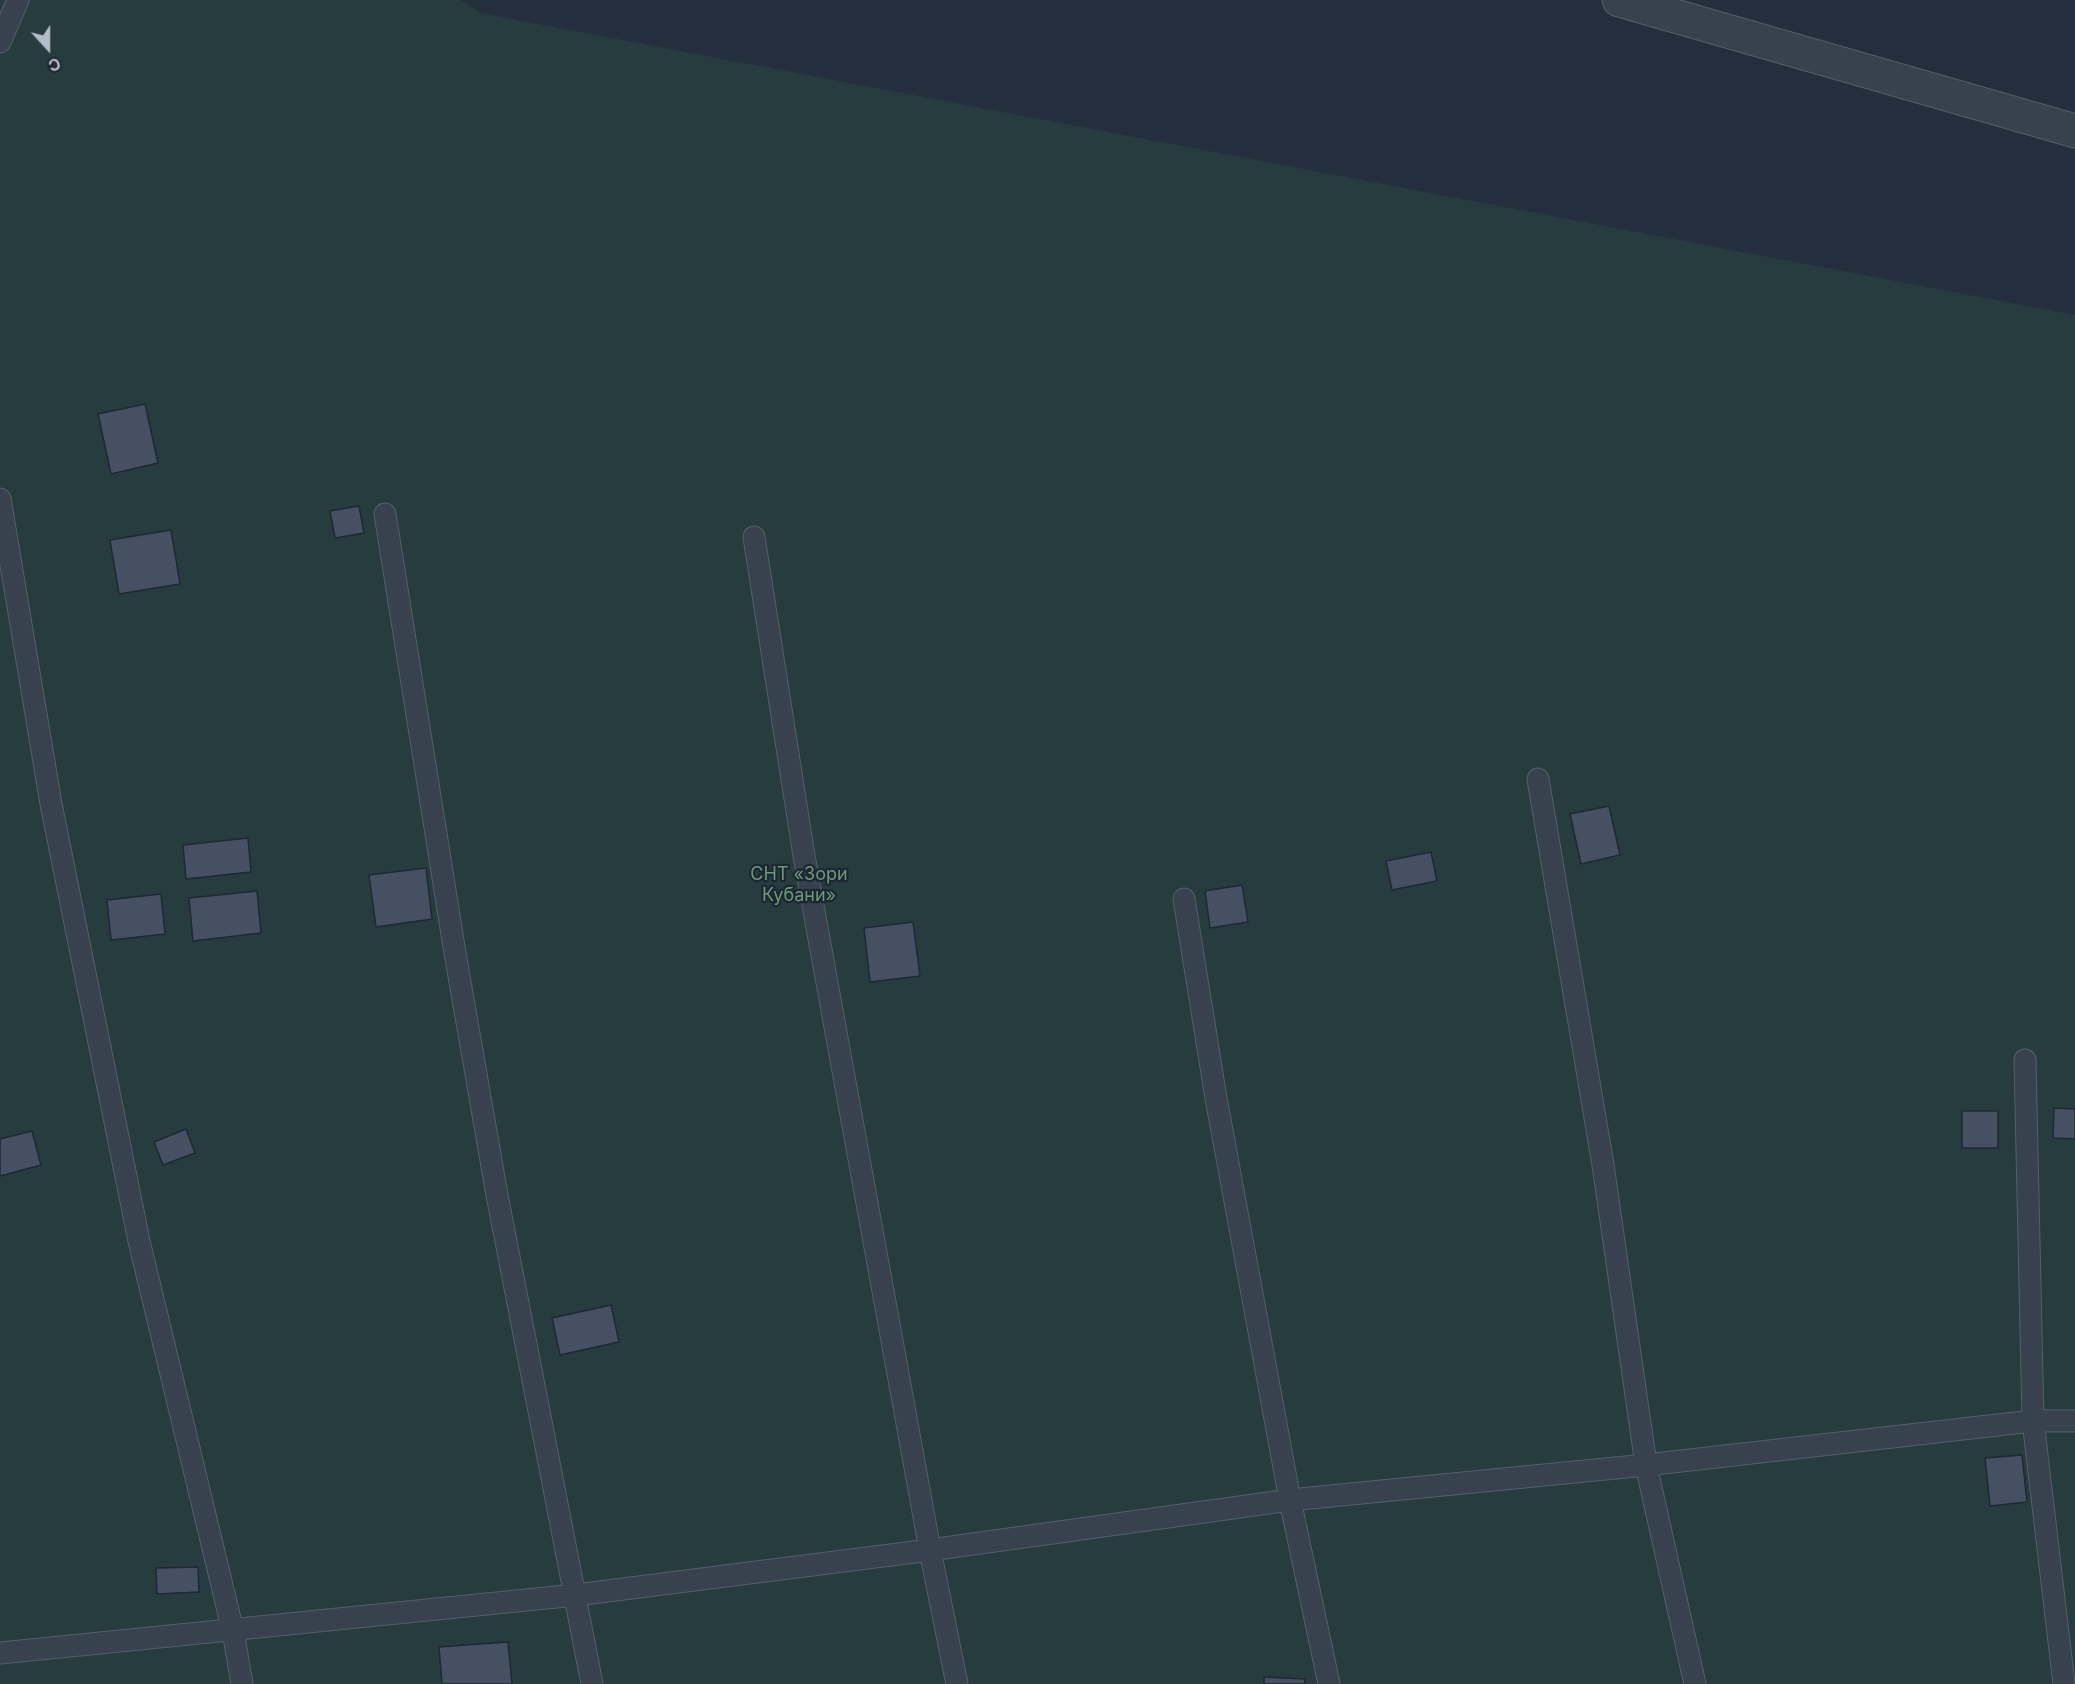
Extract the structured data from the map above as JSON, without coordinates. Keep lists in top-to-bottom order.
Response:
{
  "parks": ["СНТ «Зори Кубани»"],
  "north": "bottom"
}
